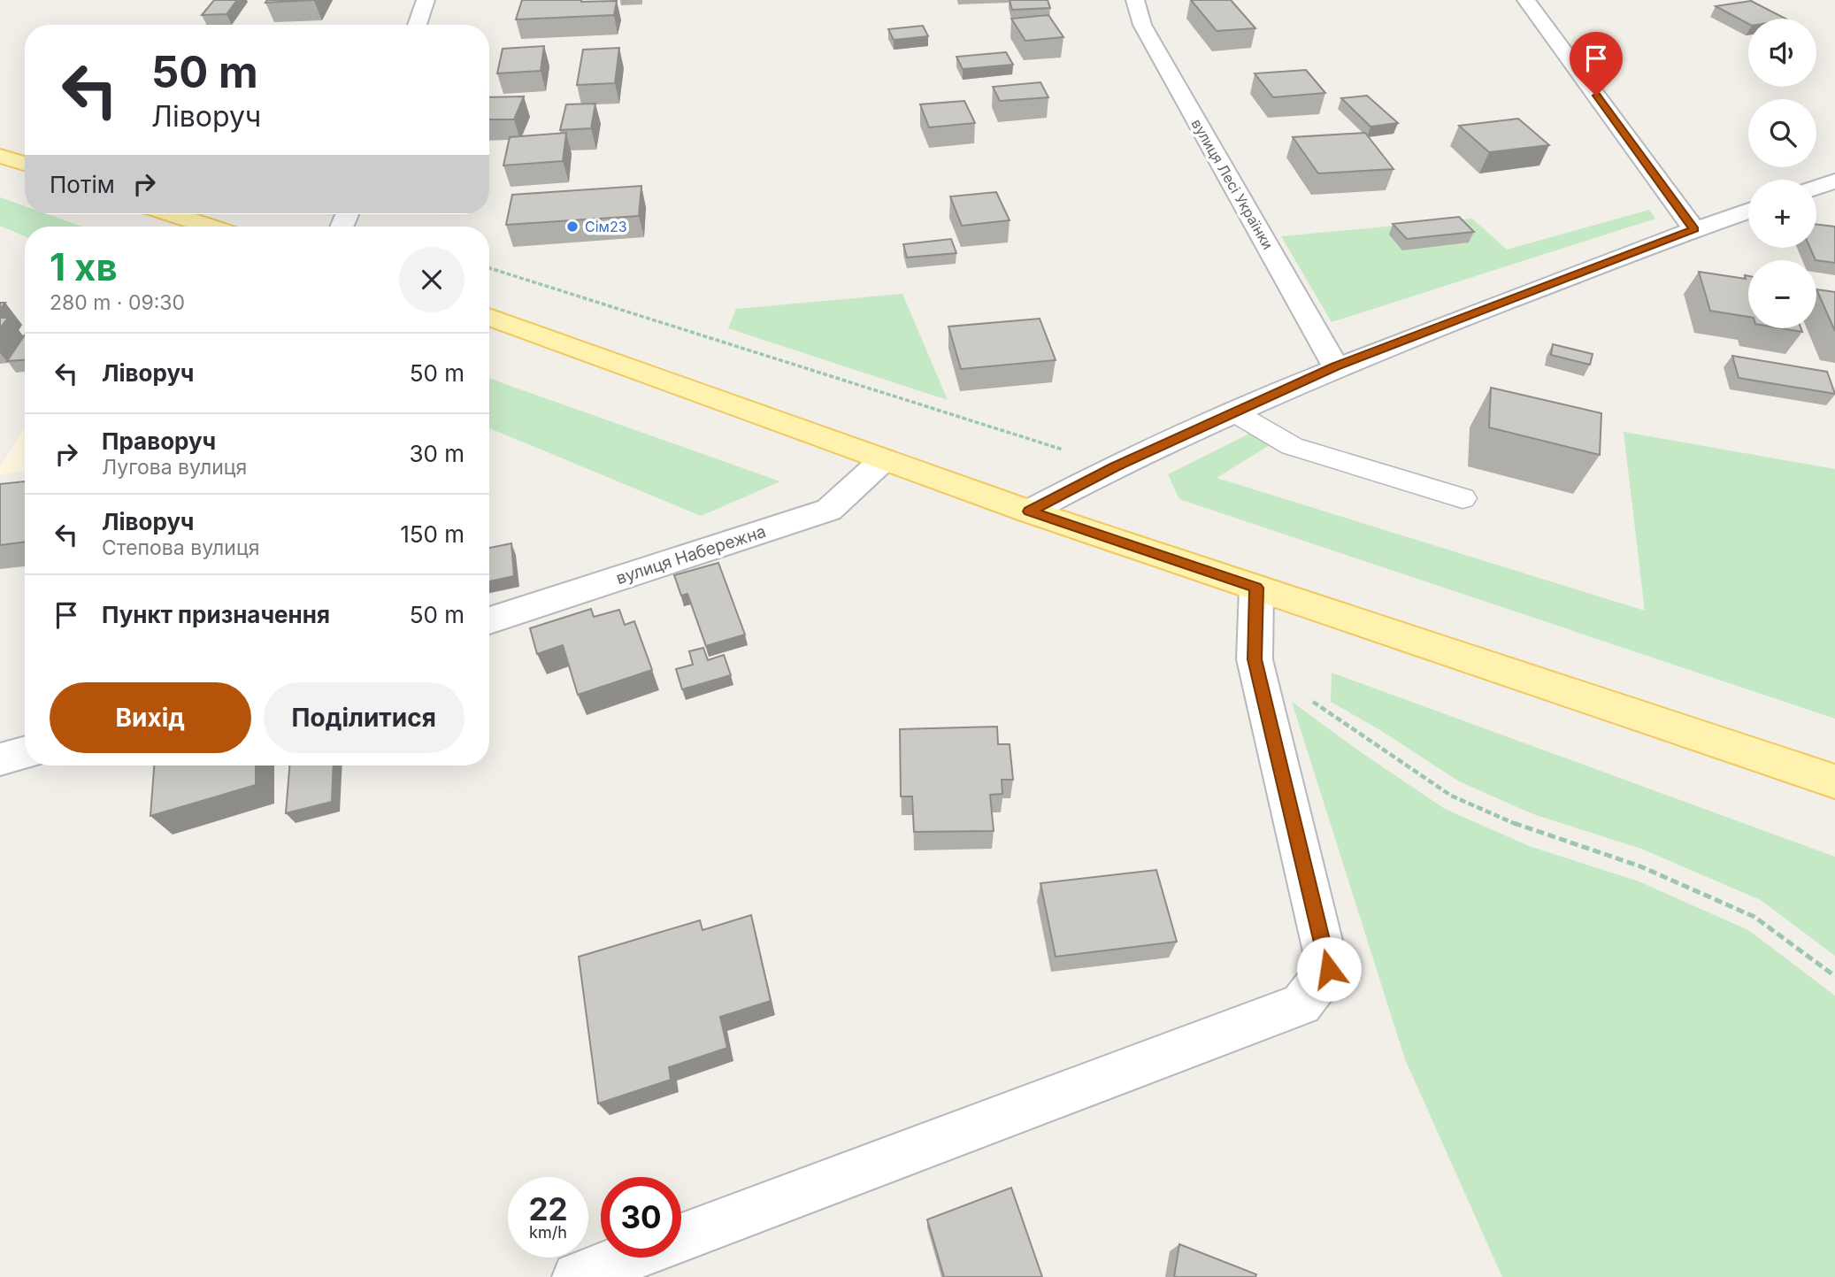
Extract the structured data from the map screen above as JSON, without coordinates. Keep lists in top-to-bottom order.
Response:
{
  "streets": {
    "street": ["вулиця Лесі Українки", "вулиця Набережна"]
  },
  "places": ["Сім23"],
  "page": {
    "map_buttons": ["+", "−"],
    "turn": ["50 m", "Ліворуч"],
    "then": "Потім",
    "heading": ["1 хв", "280 m · 09:30"],
    "list": [
      {
        "name": "Ліворуч",
        "value": "50 m"
      },
      {
        "name": "Праворуч",
        "note": "Лугова вулиця",
        "value": "30 m"
      },
      {
        "name": "Ліворуч",
        "note": "Степова вулиця",
        "value": "150 m"
      },
      {
        "name": "Пункт призначення",
        "value": "50 m"
      }
    ],
    "buttons": ["Вихід", "Поділитися"],
    "speed": "22 km/h",
    "limit": "30"
  }
}
